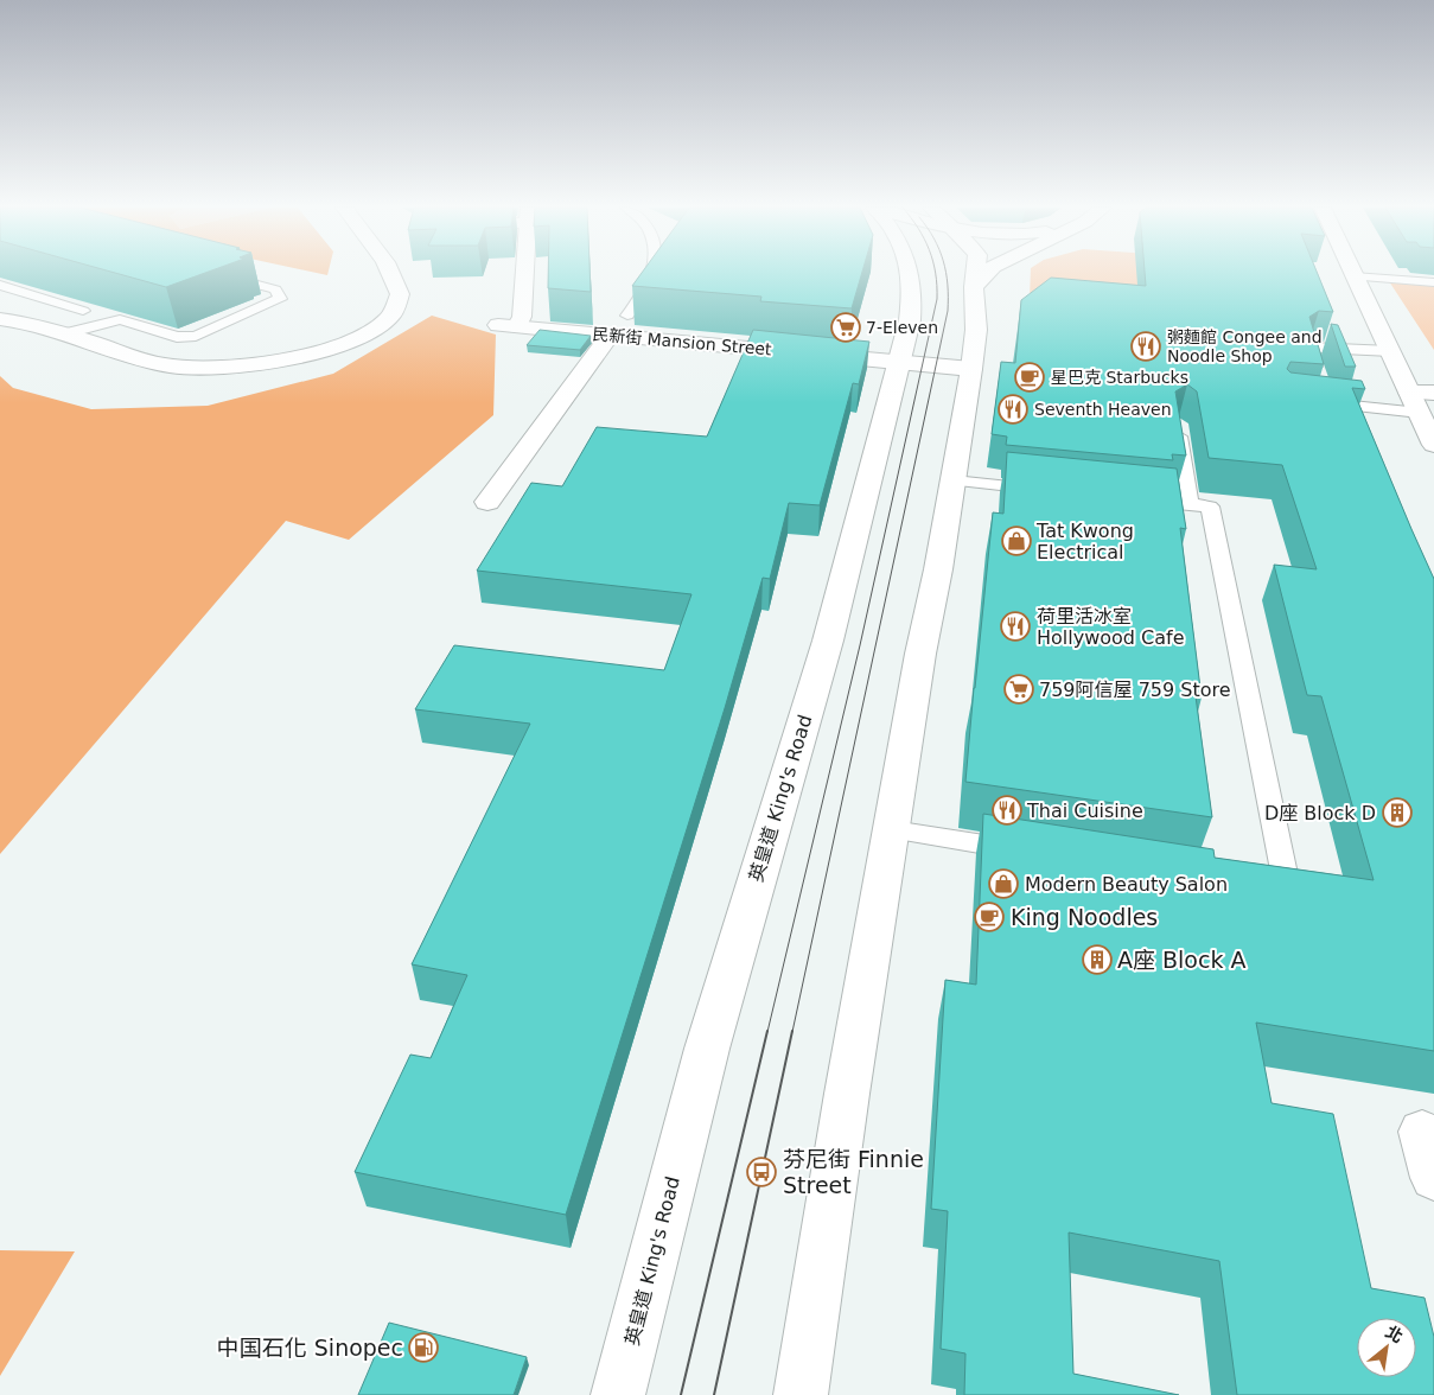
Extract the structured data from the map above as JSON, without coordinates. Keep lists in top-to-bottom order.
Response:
{
  "streets": {
    "main road": ["民新街 Mansion Street", "英皇道 King's Road"]
  },
  "crossings": [
    ["民新街 Mansion Street", "英皇道 King's Road"]
  ],
  "places": {
    "supermarket": ["7-Eleven", "759阿信屋 759 Store"],
    "restaurant": [
      "粥麵館 Congee and Noodle Shop",
      "Seventh Heaven",
      "荷里活冰室 Hollywood Cafe",
      "Thai Cuisine"
    ],
    "cafe": ["星巴克 Starbucks", "King Noodles"],
    "shop": ["Tat Kwong Electrical", "Modern Beauty Salon"],
    "building": ["D座 Block D", "A座 Block A"],
    "bus stop": ["芬尼街 Finnie Street"],
    "fuel station": ["中国石化 Sinopec"]
  },
  "north": "top right"
}
